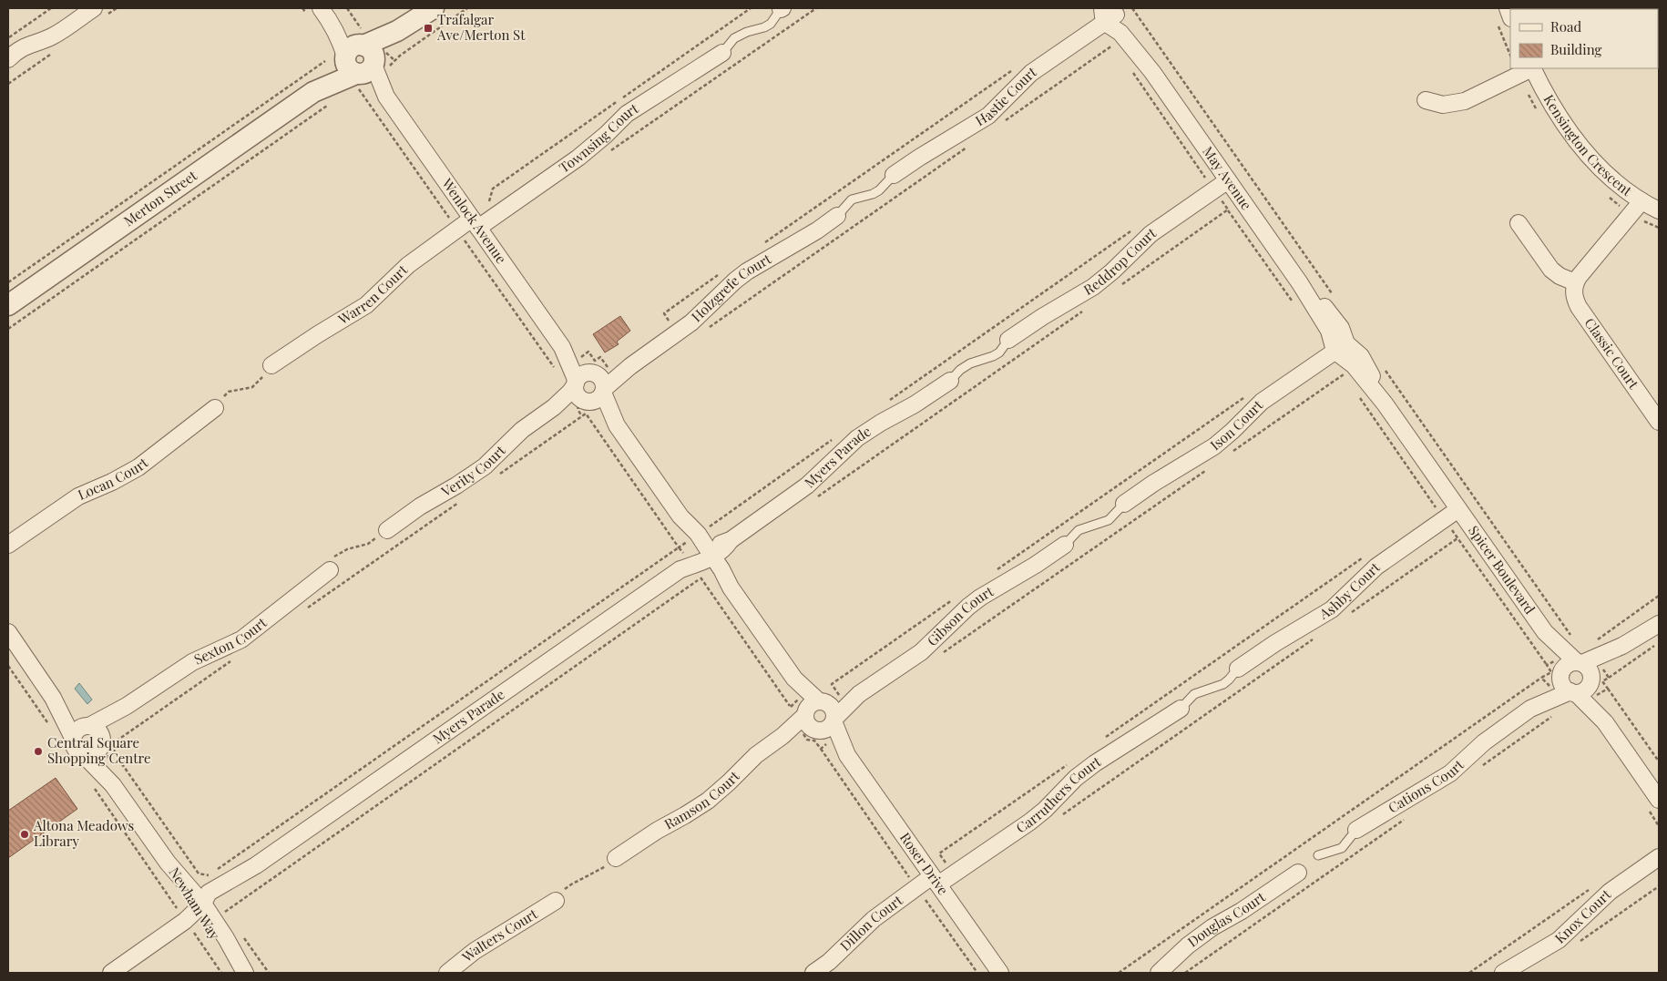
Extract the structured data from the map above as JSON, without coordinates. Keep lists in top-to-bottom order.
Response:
{
  "streets": {
    "street": [
      "Hastie Court",
      "Townsing Court",
      "Kensington Crescent",
      "May Avenue",
      "Merton Street",
      "Wenlock Avenue",
      "Reddrop Court",
      "Holzgrefe Court",
      "Warren Court",
      "Classic Court",
      "Ison Court",
      "Myers Parade",
      "Verity Court",
      "Locan Court",
      "Spicer Boulevard",
      "Ashby Court",
      "Gibson Court",
      "Sexton Court",
      "Cations Court",
      "Carruthers Court",
      "Ramson Court",
      "Roser Drive",
      "Newham Way",
      "Knox Court",
      "Douglas Court",
      "Dillon Court",
      "Walters Court"
    ]
  },
  "crossings": [
    ["Hastie Court", "May Avenue"],
    ["Townsing Court", "Wenlock Avenue"],
    ["Townsing Court", "Warren Court"],
    ["May Avenue", "Reddrop Court"],
    ["May Avenue", "Ison Court"],
    ["May Avenue", "Spicer Boulevard"],
    ["May Avenue", "Ashby Court"],
    ["Merton Street", "Wenlock Avenue"],
    ["Wenlock Avenue", "Holzgrefe Court"],
    ["Wenlock Avenue", "Warren Court"],
    ["Wenlock Avenue", "Verity Court"],
    ["Holzgrefe Court", "Verity Court"],
    ["Myers Parade", "Newham Way"],
    ["Spicer Boulevard", "Ashby Court"],
    ["Spicer Boulevard", "Cations Court"],
    ["Gibson Court", "Ramson Court"],
    ["Gibson Court", "Roser Drive"],
    ["Sexton Court", "Newham Way"],
    ["Carruthers Court", "Roser Drive"],
    ["Carruthers Court", "Dillon Court"],
    ["Ramson Court", "Roser Drive"],
    ["Roser Drive", "Dillon Court"]
  ],
  "places": {
    "transit": ["Trafalgar Ave/Merton St"],
    "other": ["Central Square Shopping Centre", "Altona Meadows Library"]
  },
  "legend": ["Road", "Building"]
}
